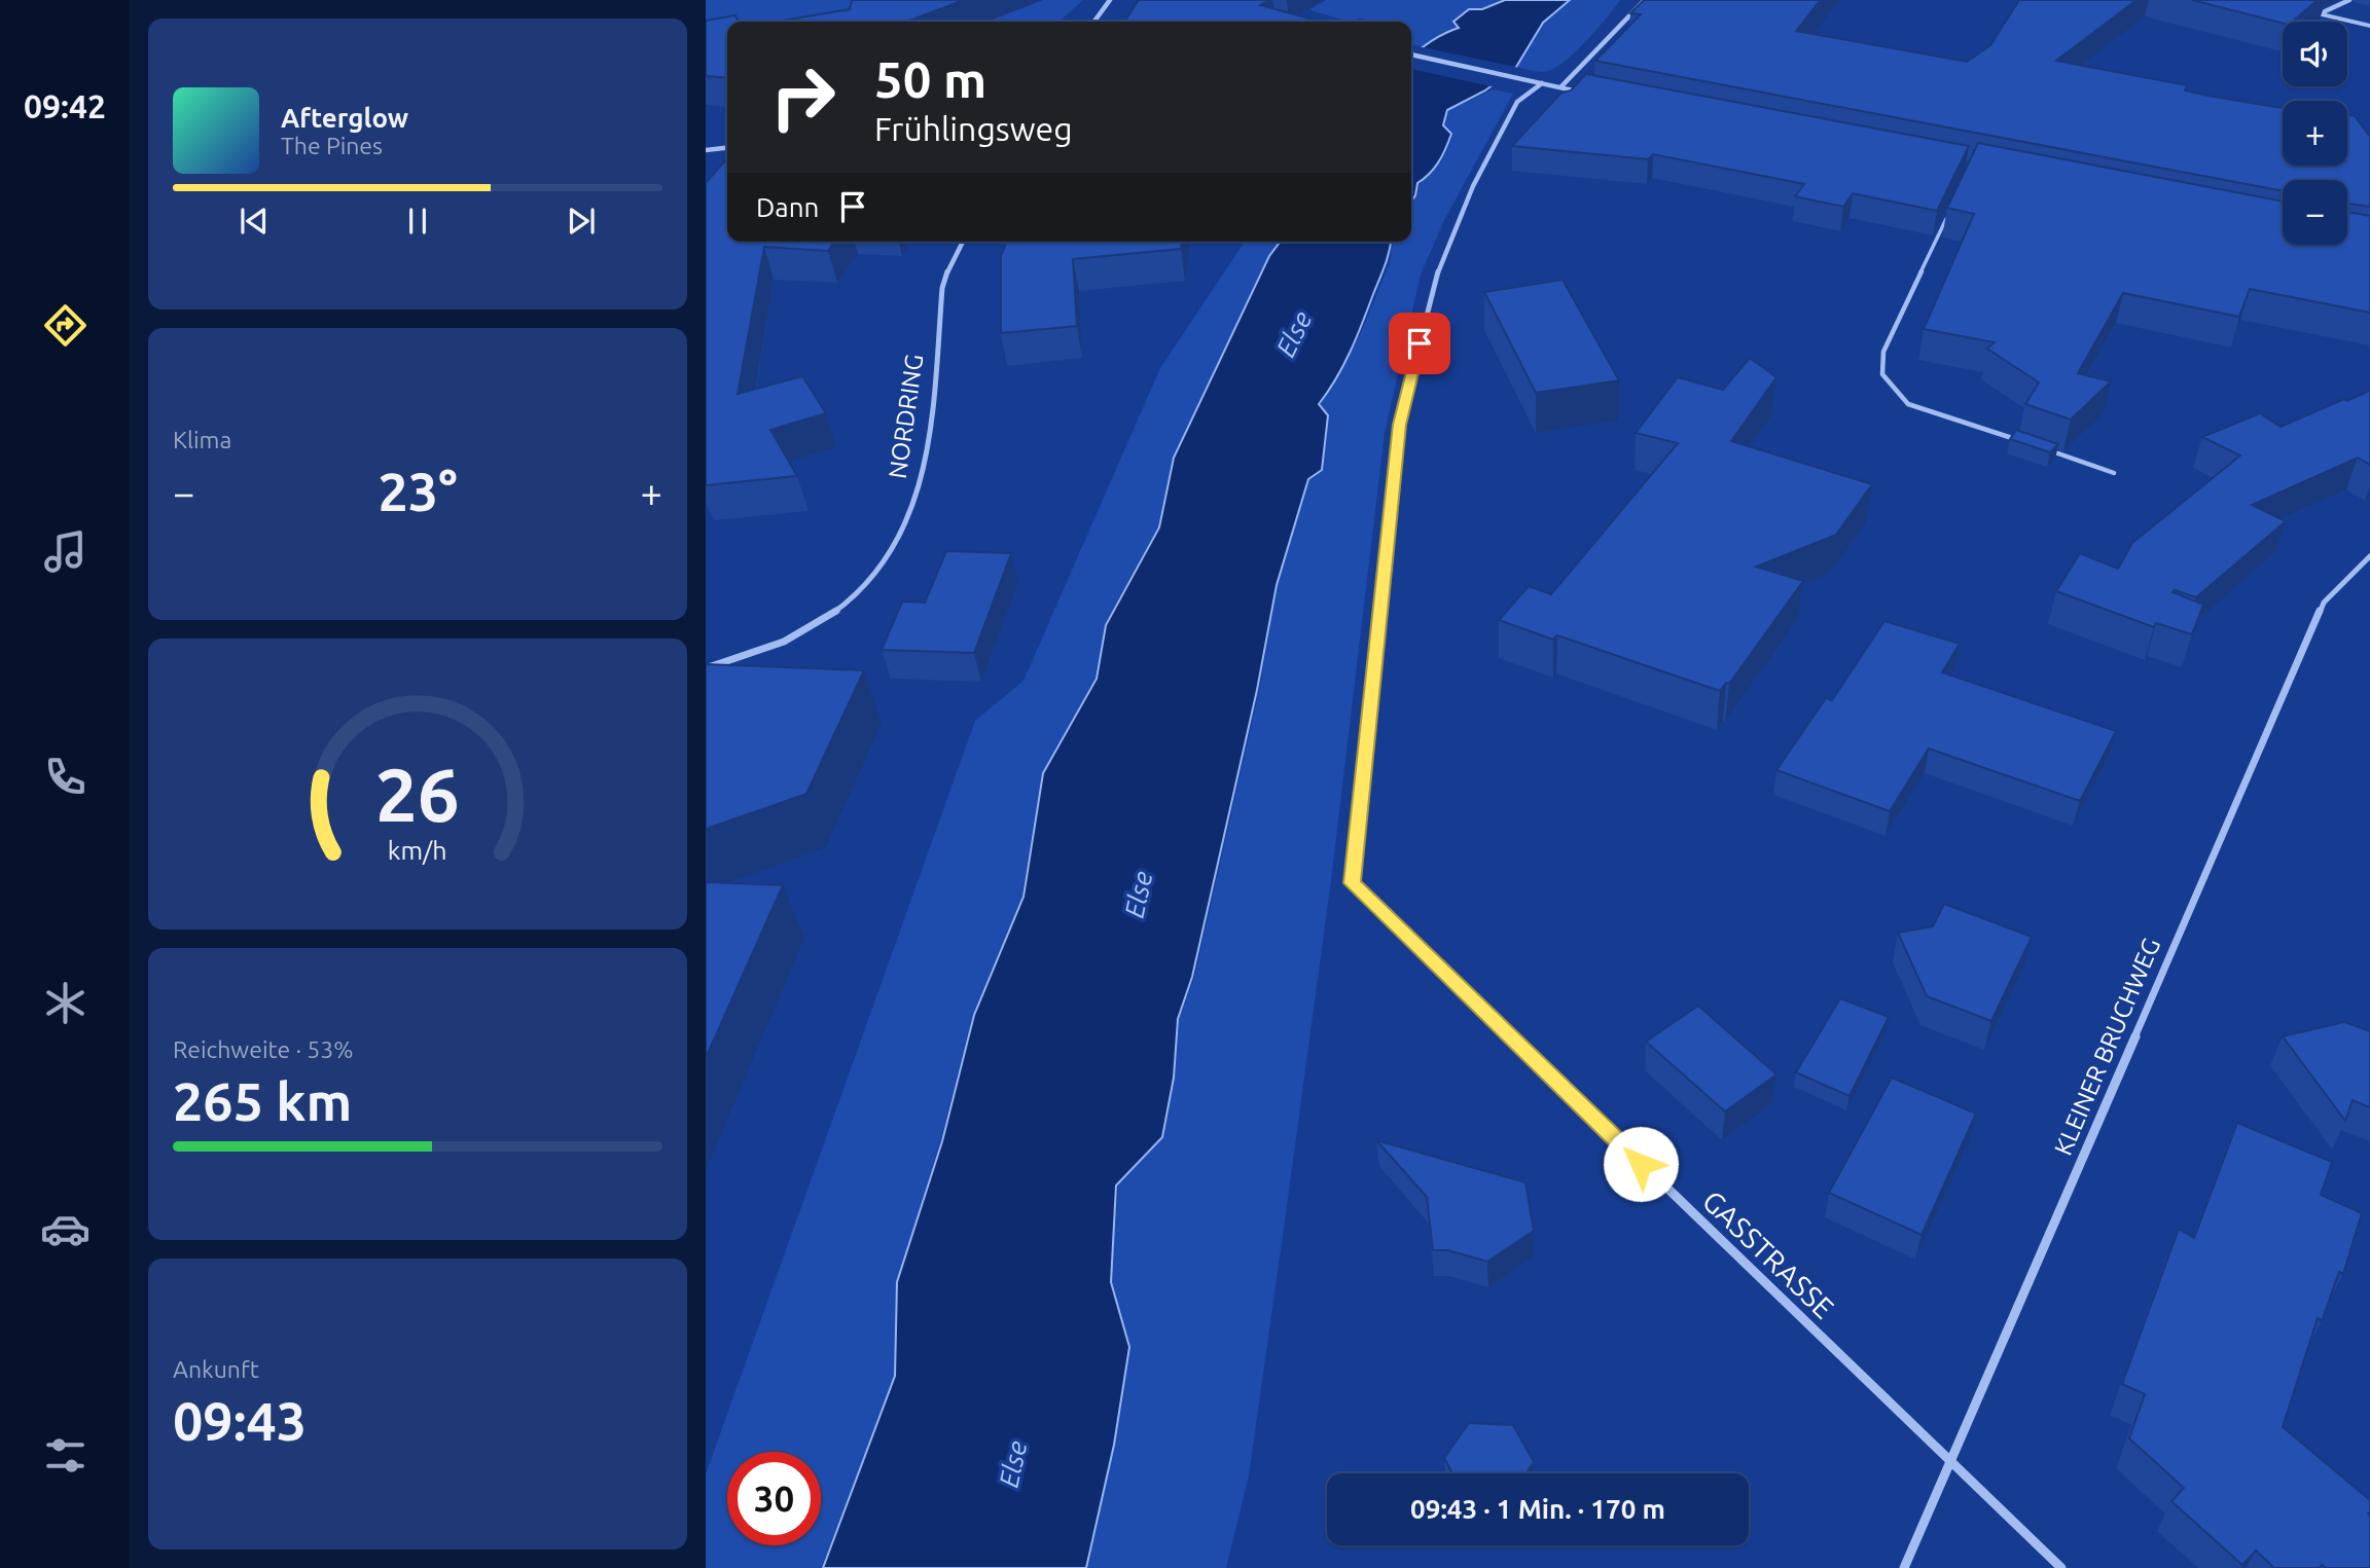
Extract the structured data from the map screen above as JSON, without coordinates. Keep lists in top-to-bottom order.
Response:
{
  "streets": {
    "street": ["NORDRING", "KLEINER BRUCHWEG", "GASSTRASSE"]
  },
  "crossings": [
    ["KLEINER BRUCHWEG", "GASSTRASSE"]
  ],
  "water": ["Else"],
  "page": {
    "tabs": "09:42",
    "map_buttons": ["+", "−"],
    "turn": ["50 m", "Frühlingsweg"],
    "song": ["Afterglow", "The Pines"],
    "then": "Dann",
    "tile": [
      "Klima",
      ["Reichweite · 53%", "265 km"],
      ["Ankunft", "09:43"]
    ],
    "heat": ["−", "23°", "+"],
    "limit": "30",
    "trip": "09:43 · 1 Min. · 170 m",
    "gauge": ["26", "km/h"]
  }
}
